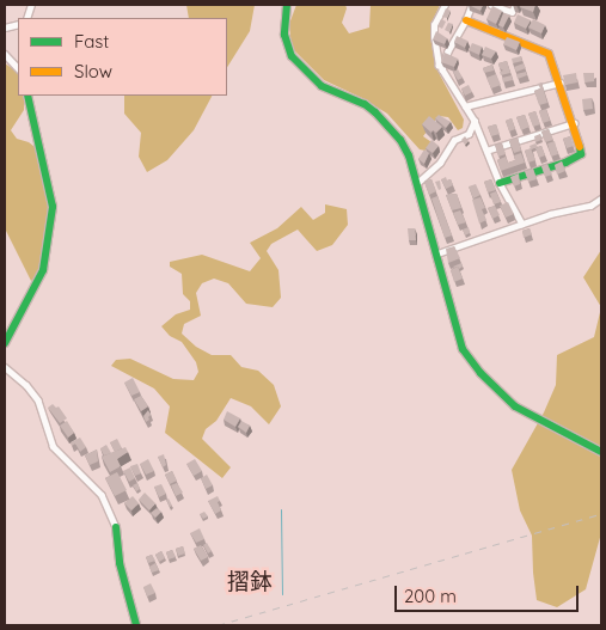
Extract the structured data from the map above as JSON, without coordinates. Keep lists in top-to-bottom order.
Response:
{
  "districts": ["摺鉢"],
  "legend": ["Fast", "Slow"],
  "scale_bar": "200 m"
}
